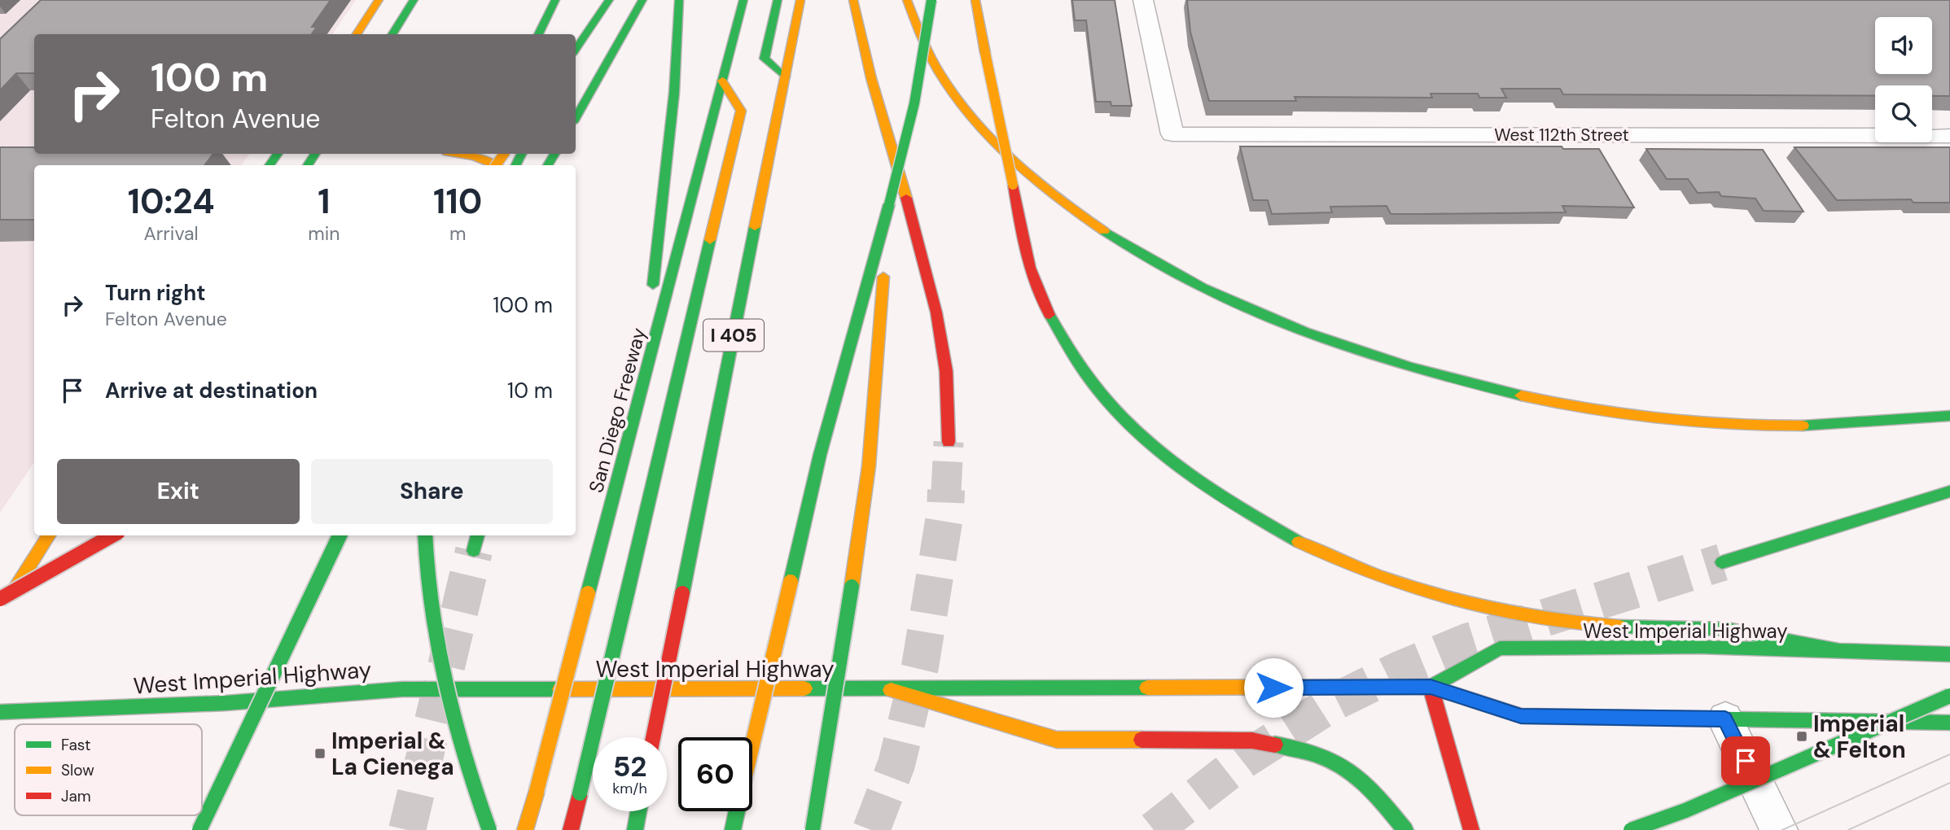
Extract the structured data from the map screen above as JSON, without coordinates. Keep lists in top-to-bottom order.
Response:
{
  "streets": {
    "main road": ["I 405", "San Diego Freeway", "West Imperial Highway"],
    "street": ["West 112th Street"]
  },
  "places": {
    "transit": ["Imperial & Felton", "Imperial & La Cienega"]
  },
  "legend": ["Fast", "Slow", "Jam"],
  "page": {
    "turn": ["100 m", "Felton Avenue"],
    "eta": [
      "10:24",
      "Arrival",
      "1",
      "min",
      "110",
      "m"
    ],
    "list": [
      {
        "name": "Turn right",
        "note": "Felton Avenue",
        "value": "100 m"
      },
      {
        "name": "Arrive at destination",
        "value": "10 m"
      }
    ],
    "buttons": ["Exit", "Share"],
    "speed": "52 km/h",
    "limit": "60"
  }
}
